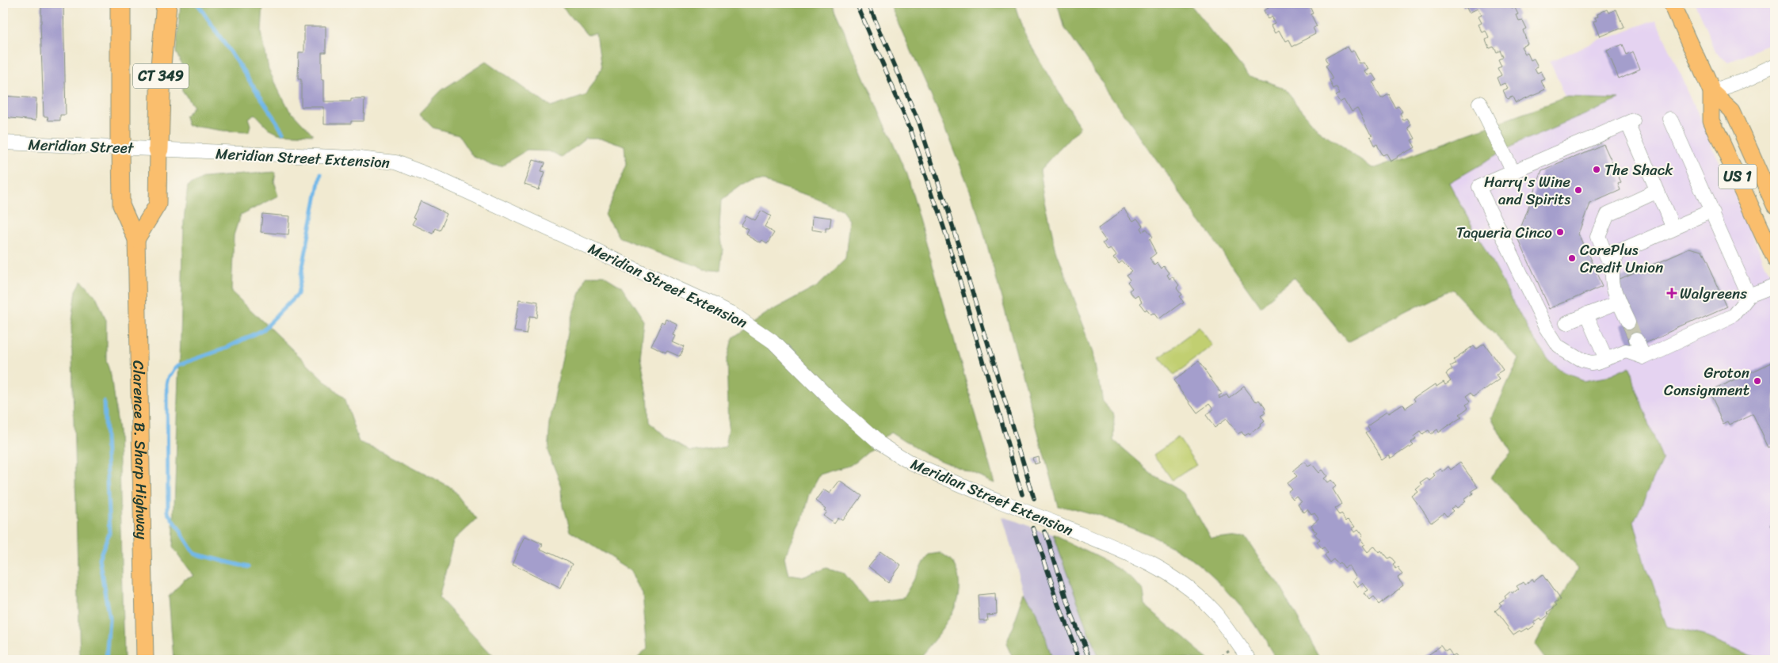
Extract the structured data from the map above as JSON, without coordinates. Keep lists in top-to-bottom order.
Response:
{
  "streets": {
    "highway": ["CT 349"],
    "main road": ["US 1", "Clarence B. Sharp Highway"],
    "street": ["Meridian Street", "Meridian Street Extension"]
  },
  "crossings": [
    ["CT 349", "Meridian Street"],
    ["CT 349", "Meridian Street Extension"],
    ["CT 349", "Clarence B. Sharp Highway"],
    ["Meridian Street", "Meridian Street Extension"],
    ["Meridian Street", "Clarence B. Sharp Highway"]
  ],
  "places": {
    "other": [
      "The Shack",
      "Harry's Wine and Spirits",
      "Taqueria Cinco",
      "CorePlus Credit Union",
      "Groton Consignment"
    ],
    "health": ["Walgreens"]
  }
}
